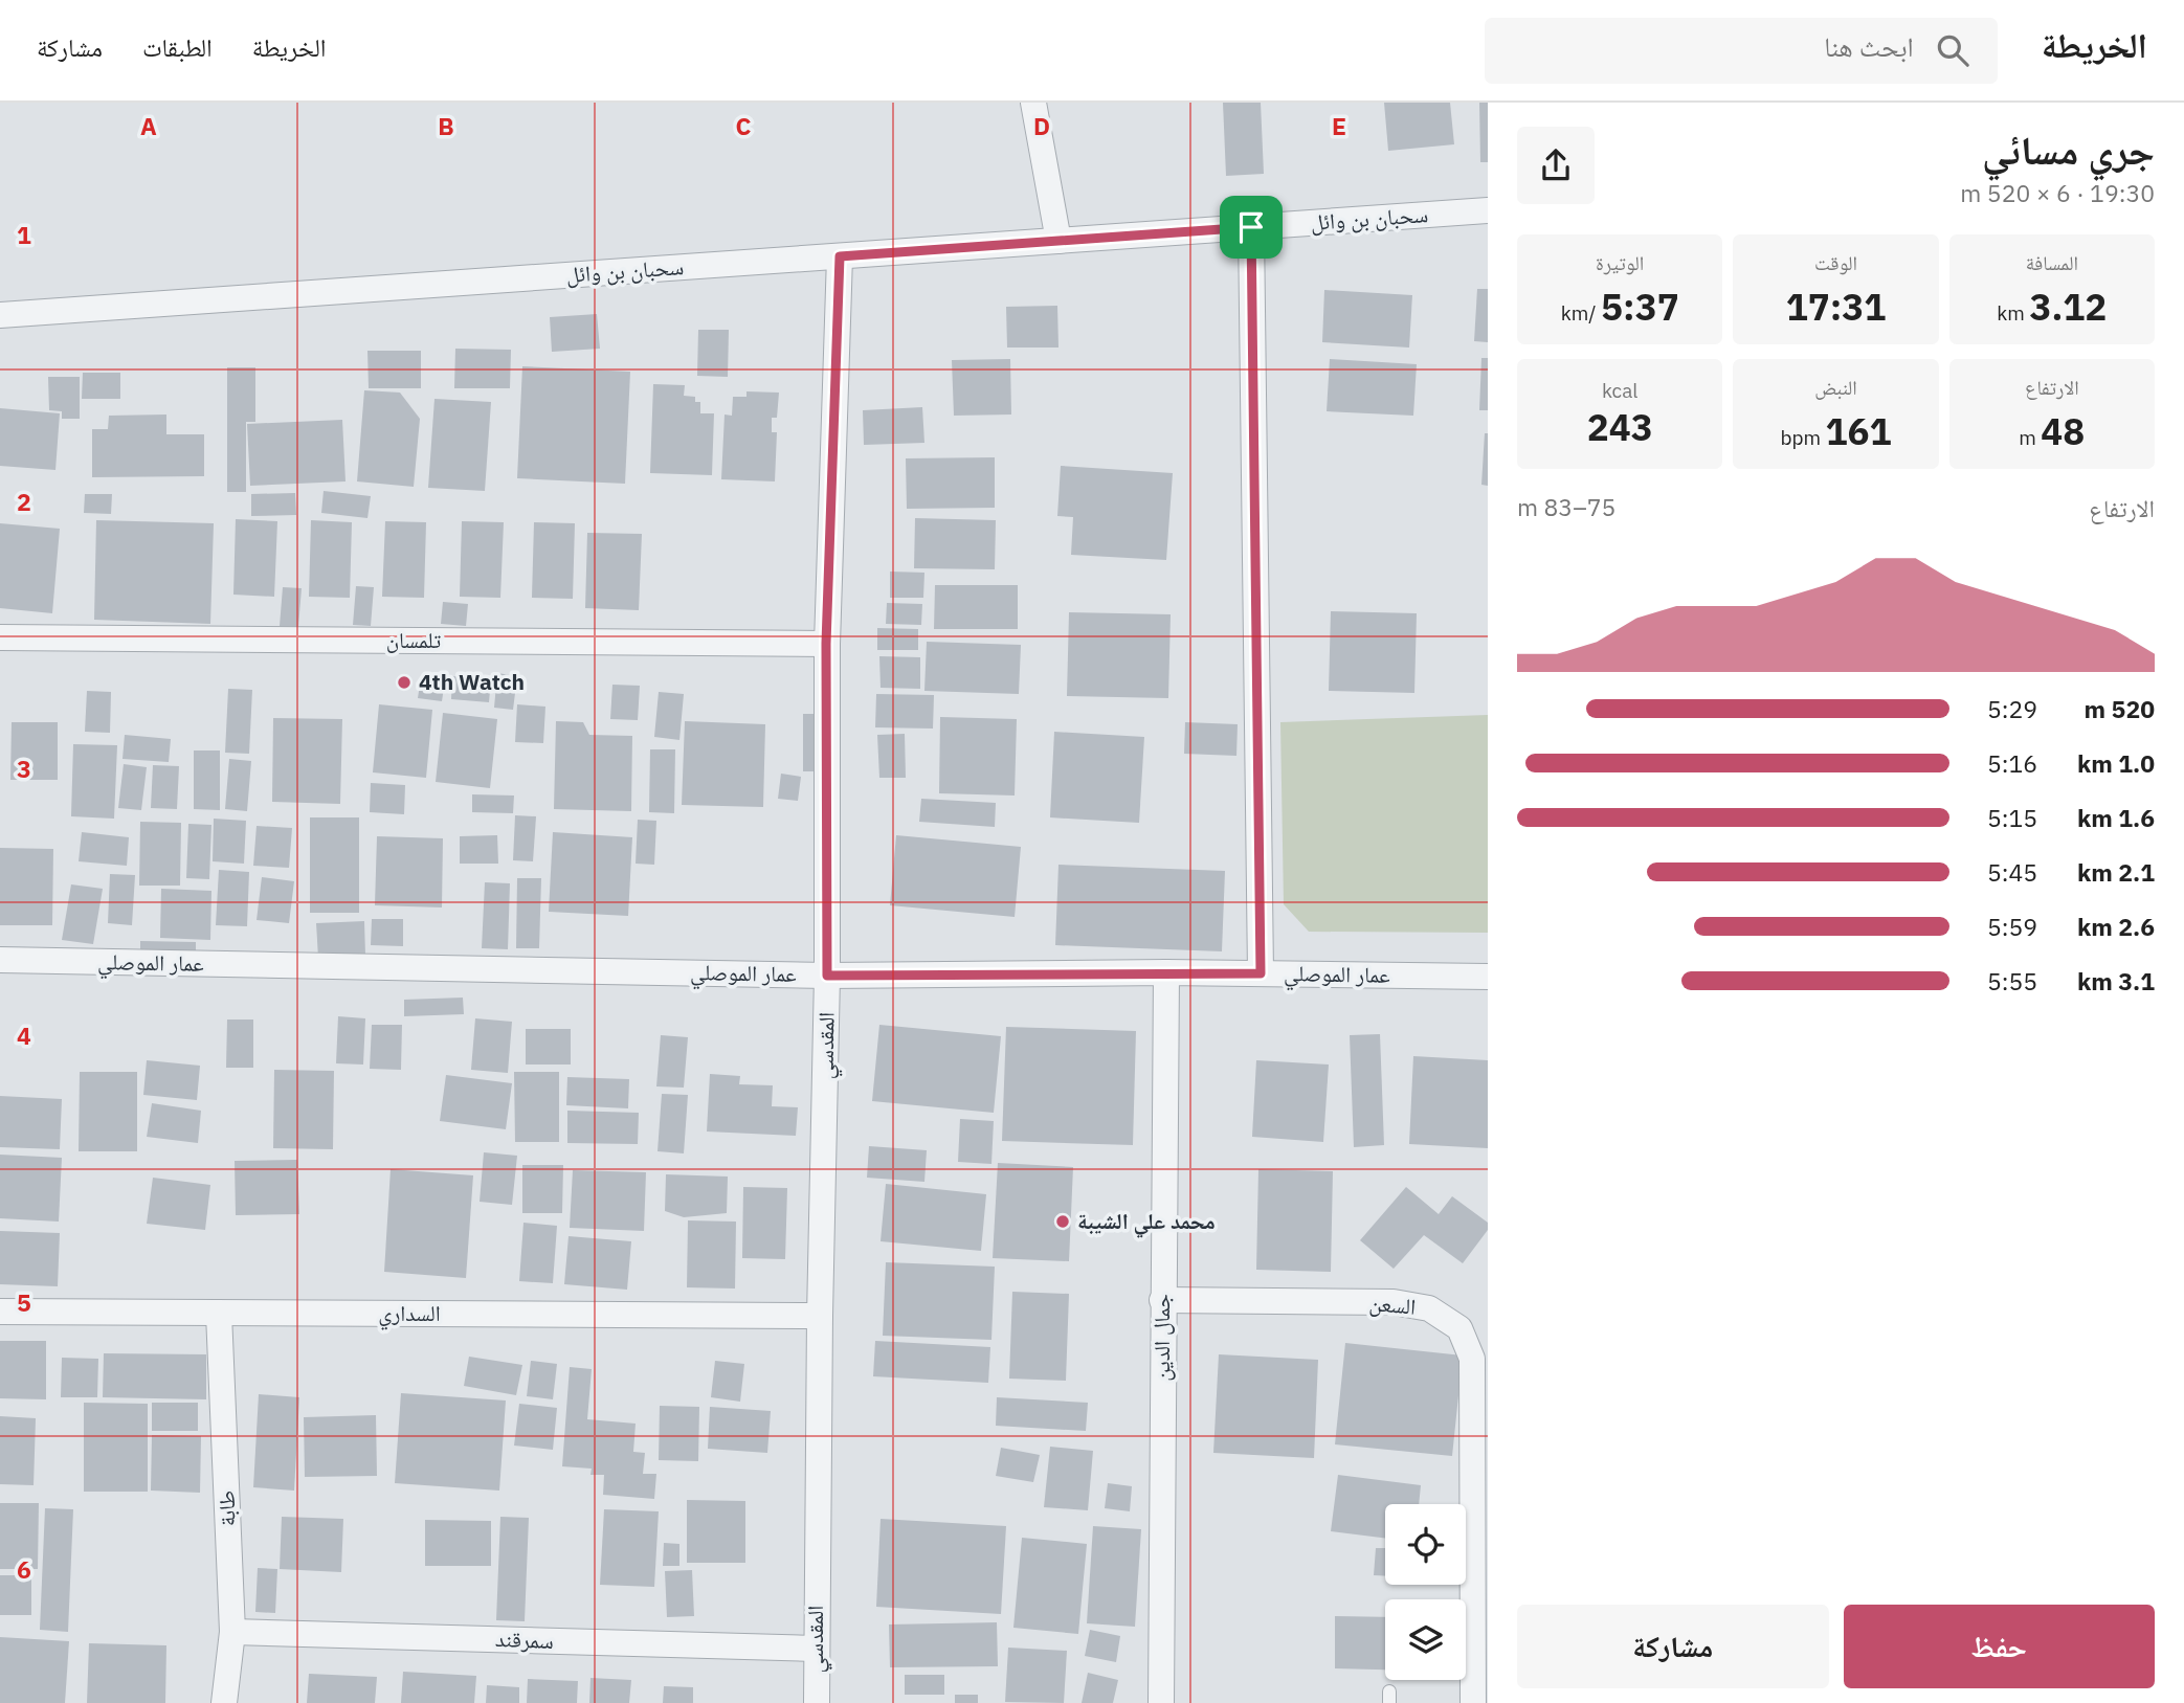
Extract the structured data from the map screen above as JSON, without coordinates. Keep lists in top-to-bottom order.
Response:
{
  "streets": {
    "street": [
      "سحبان بن وائل",
      "تلمسان",
      "عمار الموصلي",
      "المقدسي",
      "السعن",
      "السداري",
      "جمال الدين",
      "طابة",
      "سمرقند"
    ]
  },
  "crossings": [
    ["سحبان بن وائل", "المقدسي"],
    ["تلمسان", "المقدسي"],
    ["عمار الموصلي", "المقدسي"],
    ["عمار الموصلي", "جمال الدين"],
    ["المقدسي", "السداري"],
    ["المقدسي", "سمرقند"],
    ["السعن", "جمال الدين"],
    ["السداري", "طابة"],
    ["طابة", "سمرقند"]
  ],
  "places": ["4th Watch", "محمد علي الشيبة"],
  "page": {
    "header": "الخريطة",
    "search": "ابحث هنا",
    "nav": ["الخريطة", "الطبقات", "مشاركة"],
    "heading": ["جري مسائي", "19:30 · 6 × 520 m"],
    "stats": [
      ["المسافة", "3.12 km"],
      ["الوقت", "17:31"],
      ["الوتيرة", "5:37 /km"],
      ["الارتفاع", "48 m"],
      ["النبض", "161 bpm"],
      ["kcal", "243"]
    ],
    "chart": ["الارتفاع", "75–83 m"],
    "list": [
      {
        "name": "520 m",
        "note": "5:29"
      },
      {
        "name": "1.0 km",
        "note": "5:16"
      },
      {
        "name": "1.6 km",
        "note": "5:15"
      },
      {
        "name": "2.1 km",
        "note": "5:45"
      },
      {
        "name": "2.6 km",
        "note": "5:59"
      },
      {
        "name": "3.1 km",
        "note": "5:55"
      }
    ],
    "buttons": ["حفظ", "مشاركة"]
  },
  "grid": {
    "columns": [
      "A",
      "B",
      "C",
      "D",
      "E"
    ],
    "rows": [
      "1",
      "2",
      "3",
      "4",
      "5",
      "6"
    ]
  }
}
